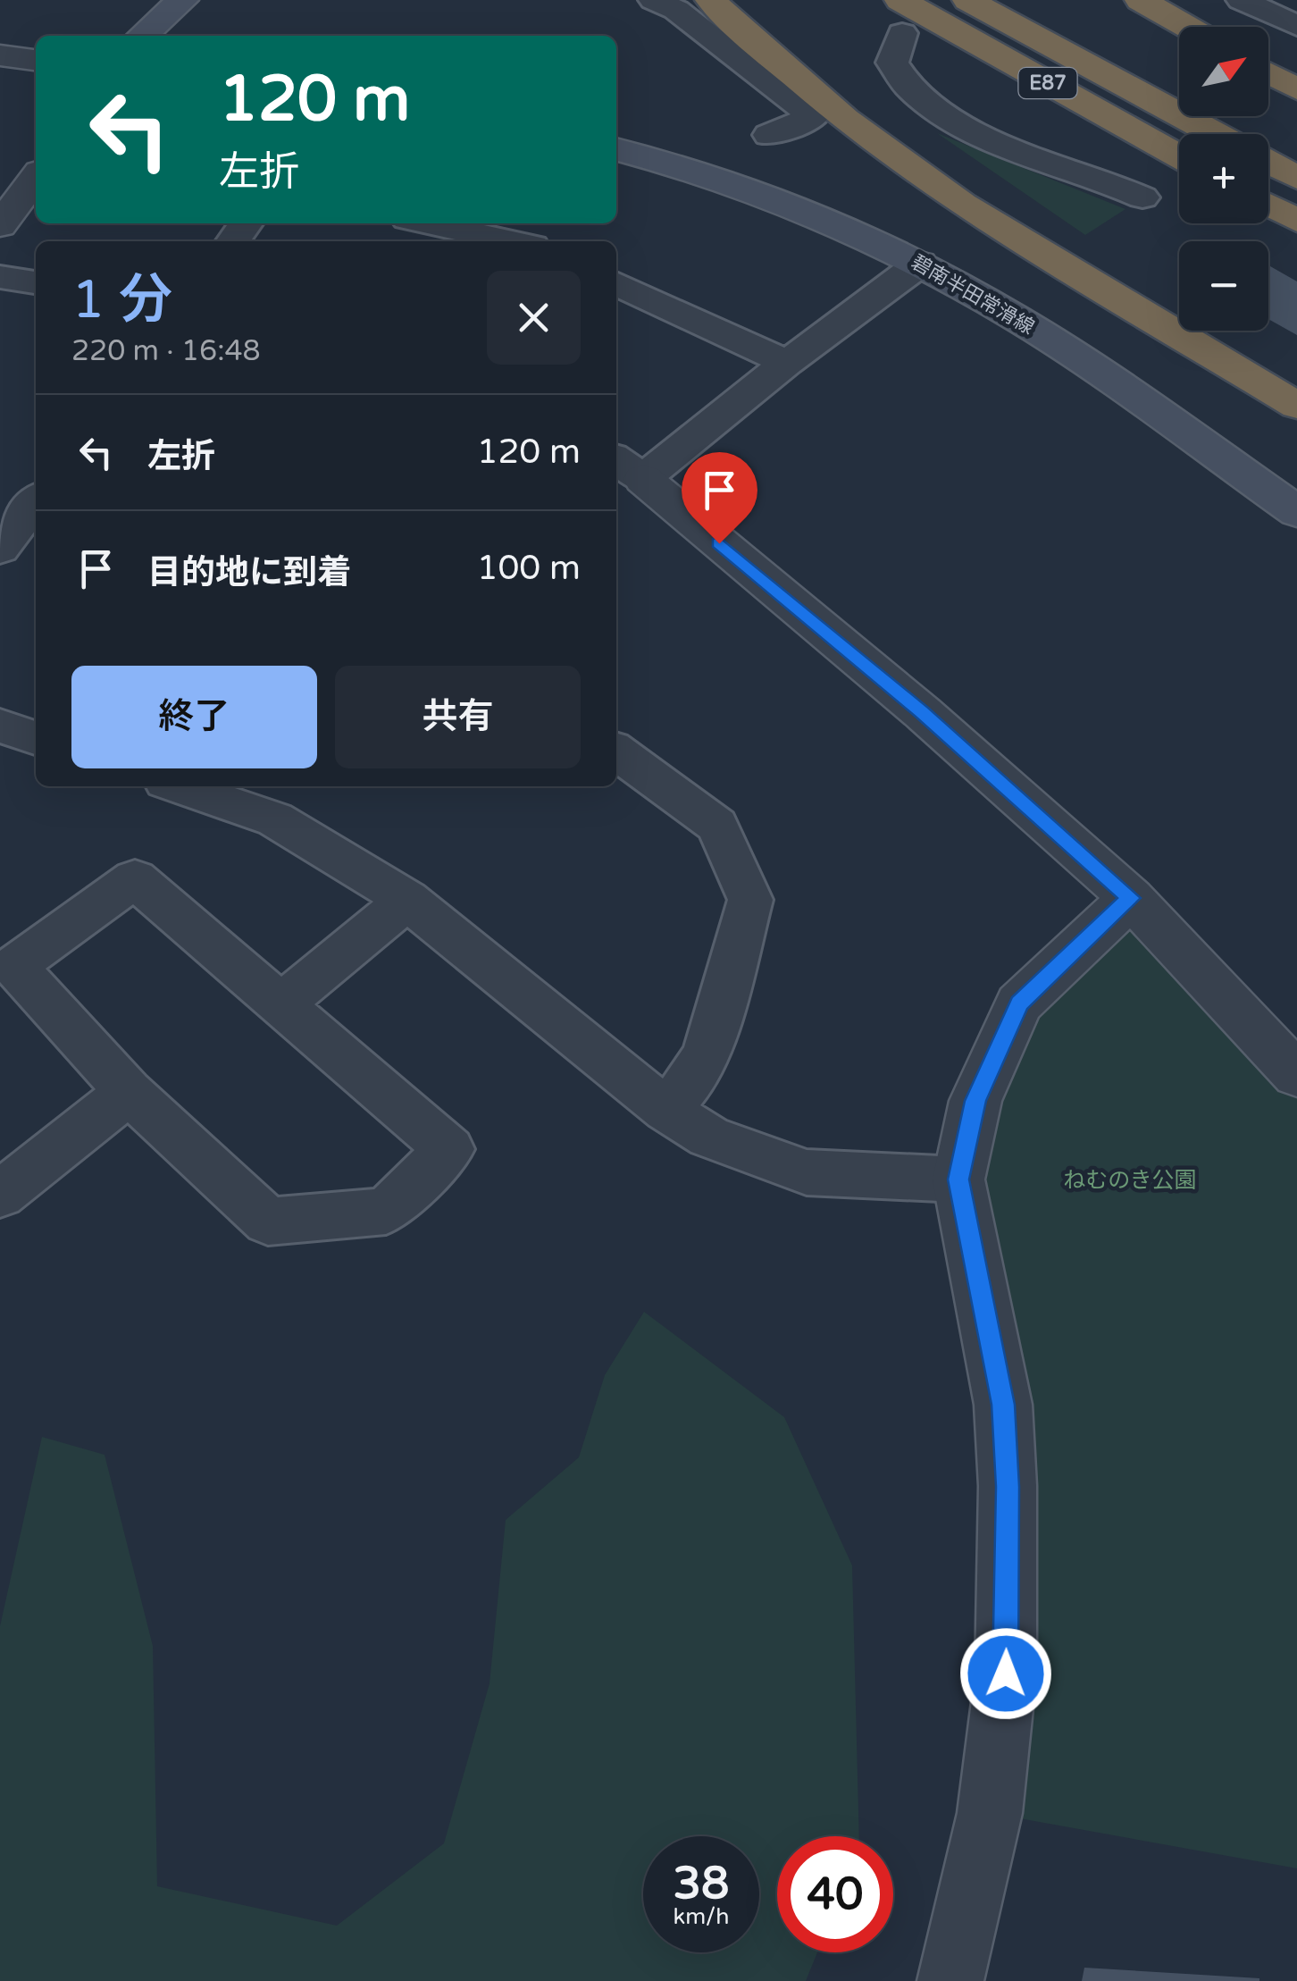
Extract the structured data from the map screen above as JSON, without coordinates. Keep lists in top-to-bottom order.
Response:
{
  "streets": {
    "highway": ["E87"],
    "main road": ["碧南半田常滑線"]
  },
  "parks": ["ねむのき公園"],
  "north": "top right",
  "page": {
    "map_buttons": ["+", "−"],
    "turn": ["120 m", "左折"],
    "heading": ["1 分", "220 m · 16:48"],
    "list": [
      {
        "name": "左折",
        "value": "120 m"
      },
      {
        "name": "目的地に到着",
        "value": "100 m"
      }
    ],
    "buttons": ["終了", "共有"],
    "speed": "38 km/h",
    "limit": "40"
  }
}
